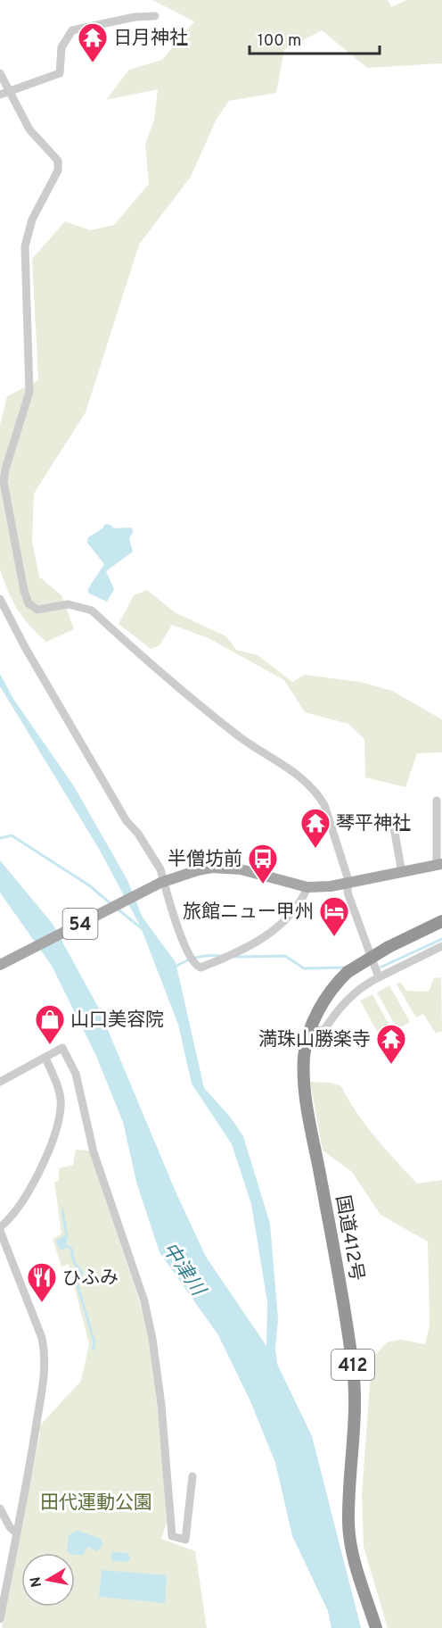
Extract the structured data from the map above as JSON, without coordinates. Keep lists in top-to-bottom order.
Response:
{
  "streets": {
    "highway": ["国道412号", "412"],
    "main road": ["54"]
  },
  "water": ["中津川"],
  "parks": ["田代運動公園"],
  "places": {
    "temple": ["日月神社", "琴平神社", "満珠山勝楽寺"],
    "bus stop": ["半僧坊前"],
    "hotel": ["旅館ニュー甲州"],
    "shop": ["山口美容院"],
    "restaurant": ["ひふみ"]
  },
  "scale_bar": "100 m",
  "north": "left"
}
